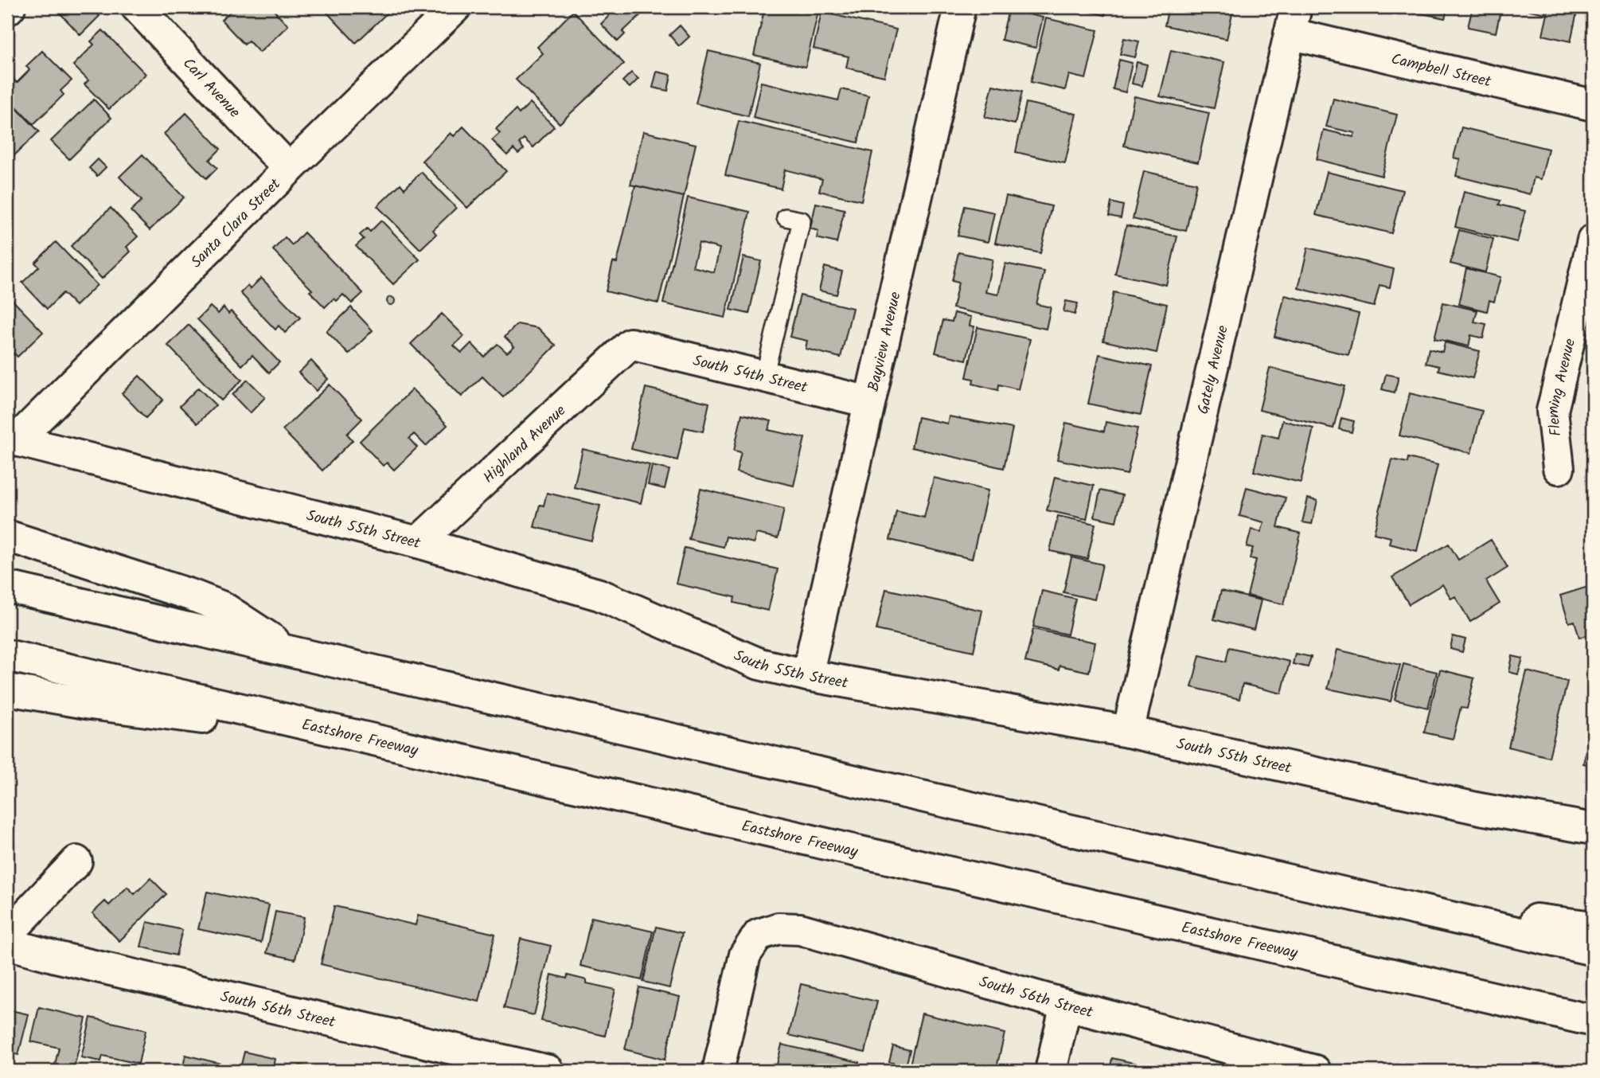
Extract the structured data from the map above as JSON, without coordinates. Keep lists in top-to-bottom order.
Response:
{
  "streets": {
    "main road": [
      "Campbell Street",
      "Carl Avenue",
      "Santa Clara Street",
      "Bayview Avenue",
      "Gately Avenue",
      "South 54th Street",
      "Fleming Avenue",
      "Highland Avenue",
      "South 55th Street",
      "Eastshore Freeway",
      "South 56th Street"
    ]
  },
  "crossings": [
    ["Campbell Street", "Gately Avenue"],
    ["Carl Avenue", "Santa Clara Street"],
    ["Santa Clara Street", "South 55th Street"],
    ["Bayview Avenue", "South 54th Street"],
    ["Bayview Avenue", "South 55th Street"],
    ["Gately Avenue", "South 55th Street"],
    ["South 54th Street", "Highland Avenue"],
    ["Highland Avenue", "South 55th Street"]
  ]
}
